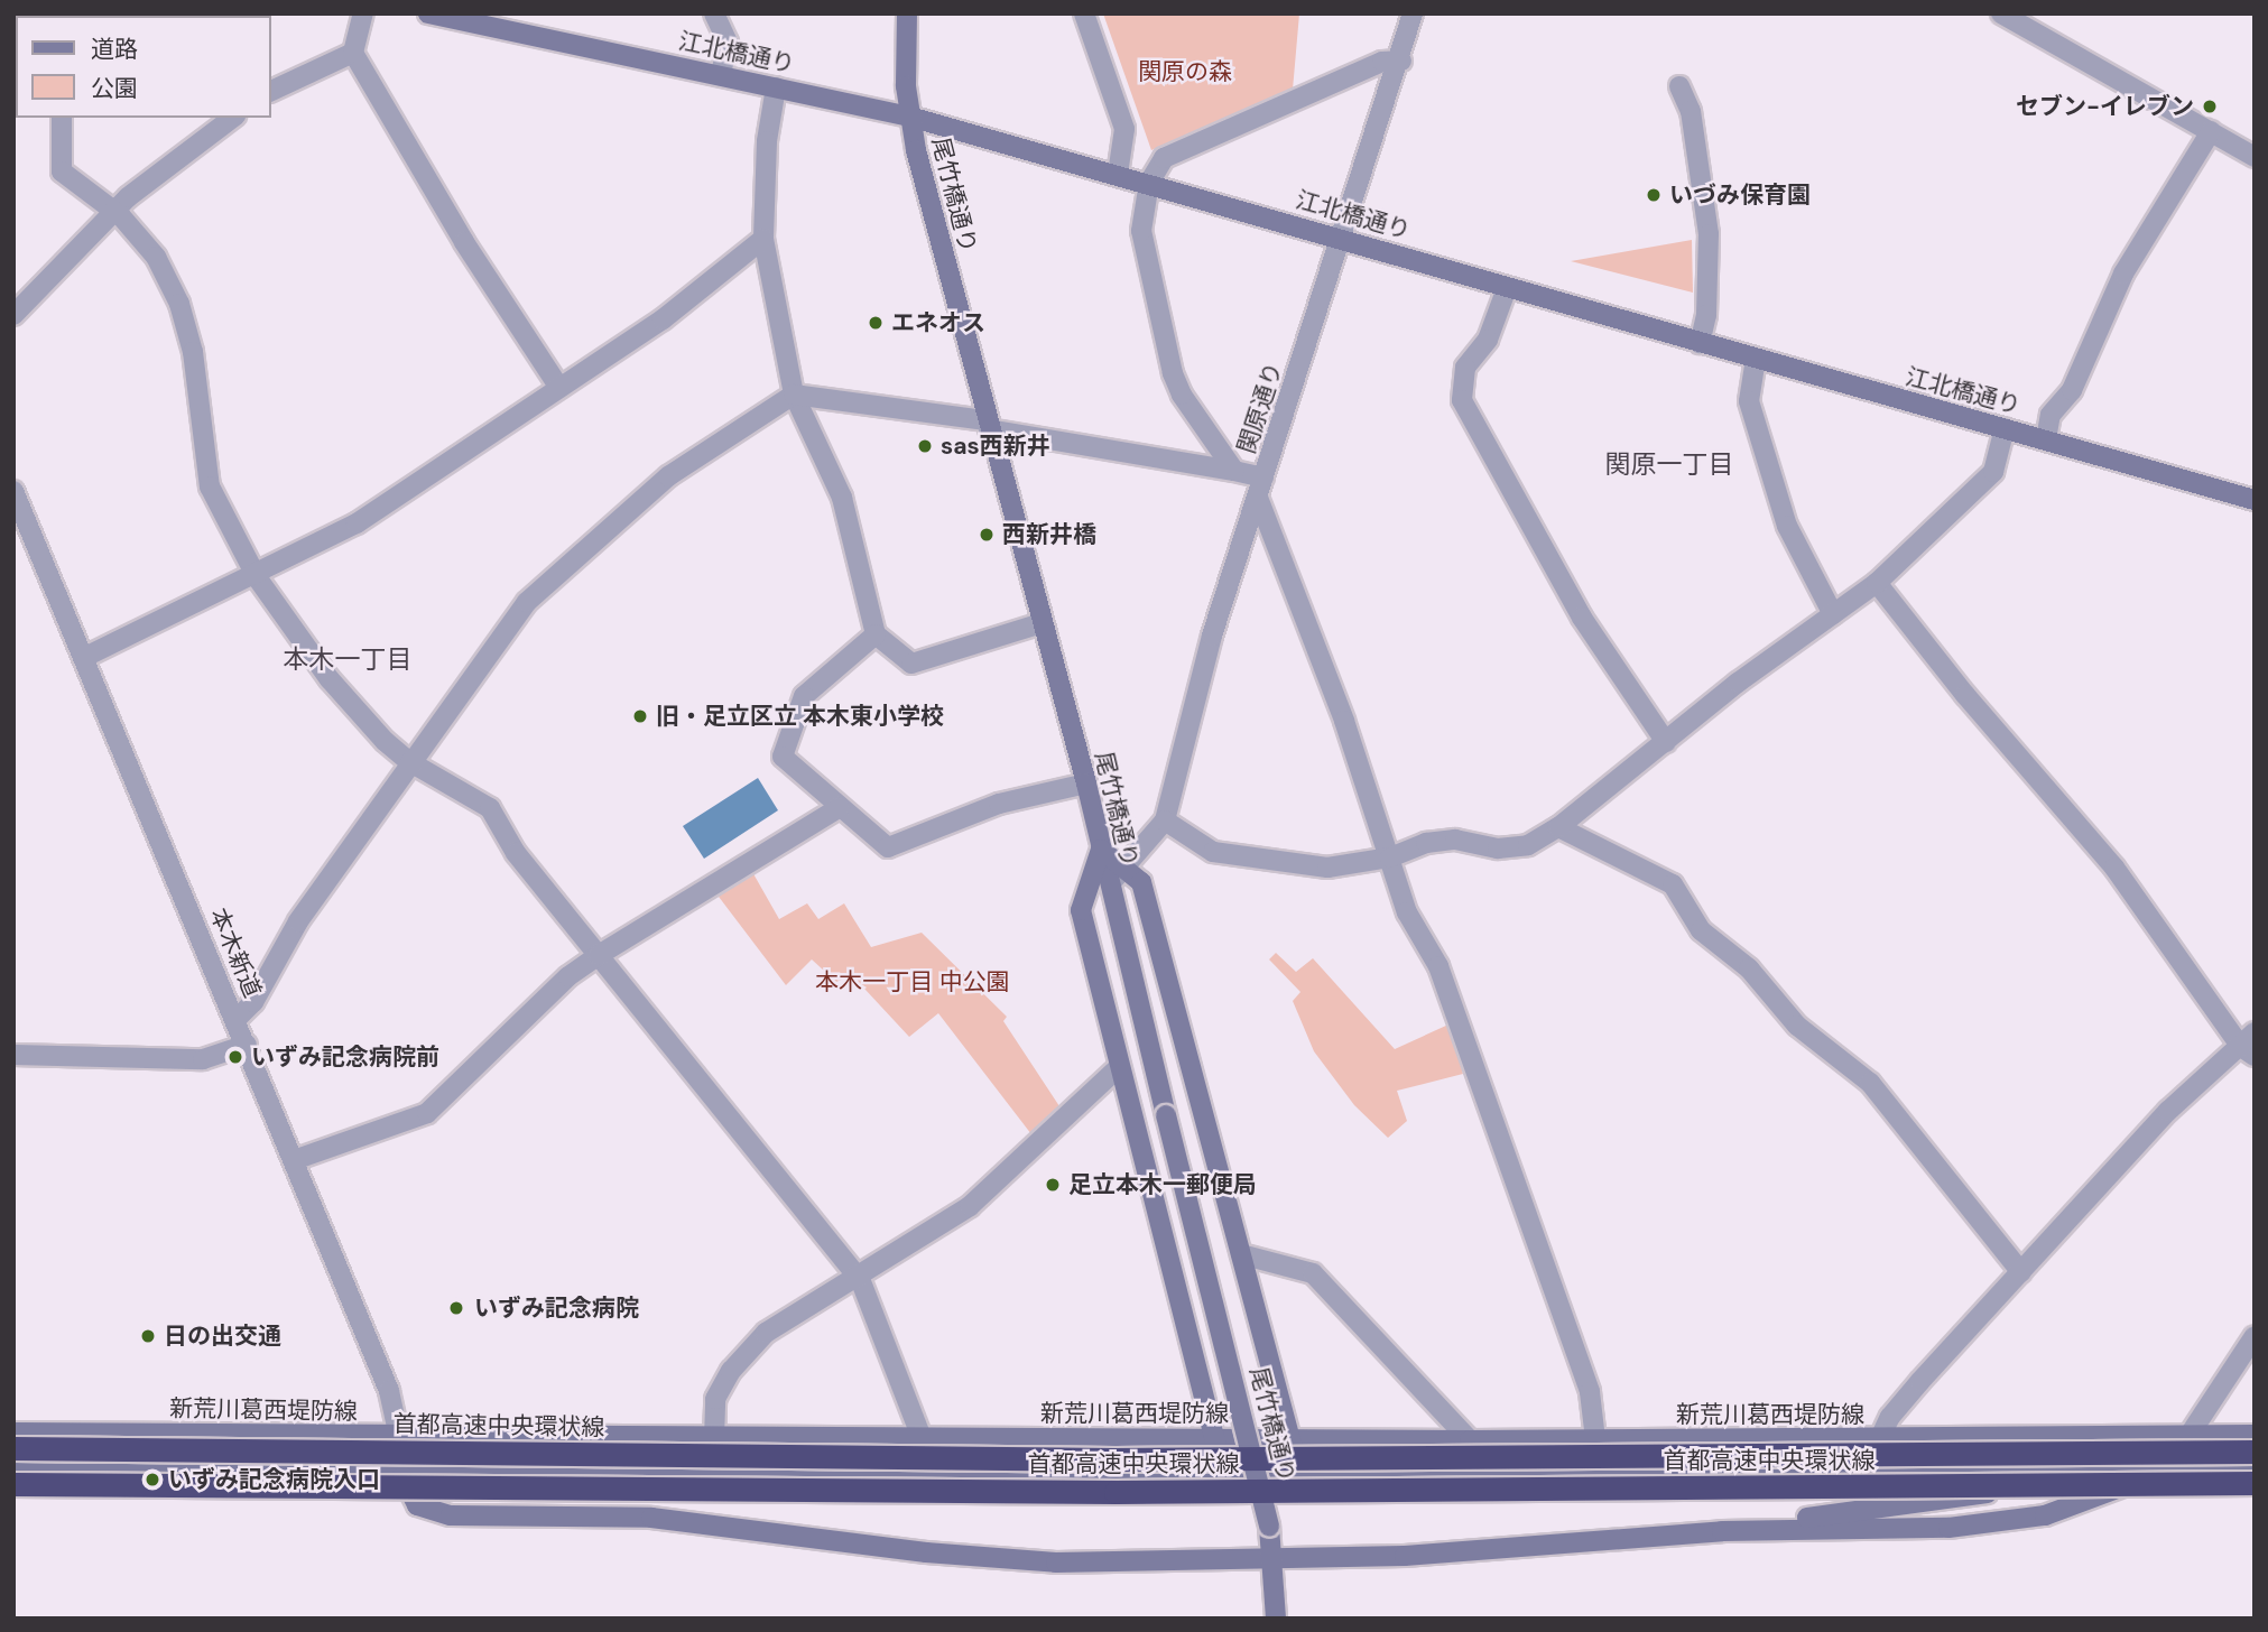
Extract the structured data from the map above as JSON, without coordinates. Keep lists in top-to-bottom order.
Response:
{
  "streets": {
    "highway": ["首都高速中央環状線"],
    "main road": ["江北橋通り", "尾竹橋通り", "新荒川葛西堤防線"],
    "street": ["関原通り", "本木新道"]
  },
  "crossings": [
    ["江北橋通り", "尾竹橋通り"],
    ["江北橋通り", "関原通り"],
    ["本木新道", "新荒川葛西堤防線"]
  ],
  "districts": ["関原一丁目", "本木一丁目"],
  "parks": ["関原の森", "本木一丁目 中公園"],
  "places": [
    "セブン-イレブン",
    "いづみ保育園",
    "エネオス",
    "sas西新井",
    "西新井橋",
    "旧・足立区立 本木東小学校",
    "いずみ記念病院前",
    "足立本木一郵便局",
    "いずみ記念病院",
    "日の出交通",
    "いずみ記念病院入口"
  ],
  "legend": ["道路", "公園"]
}
